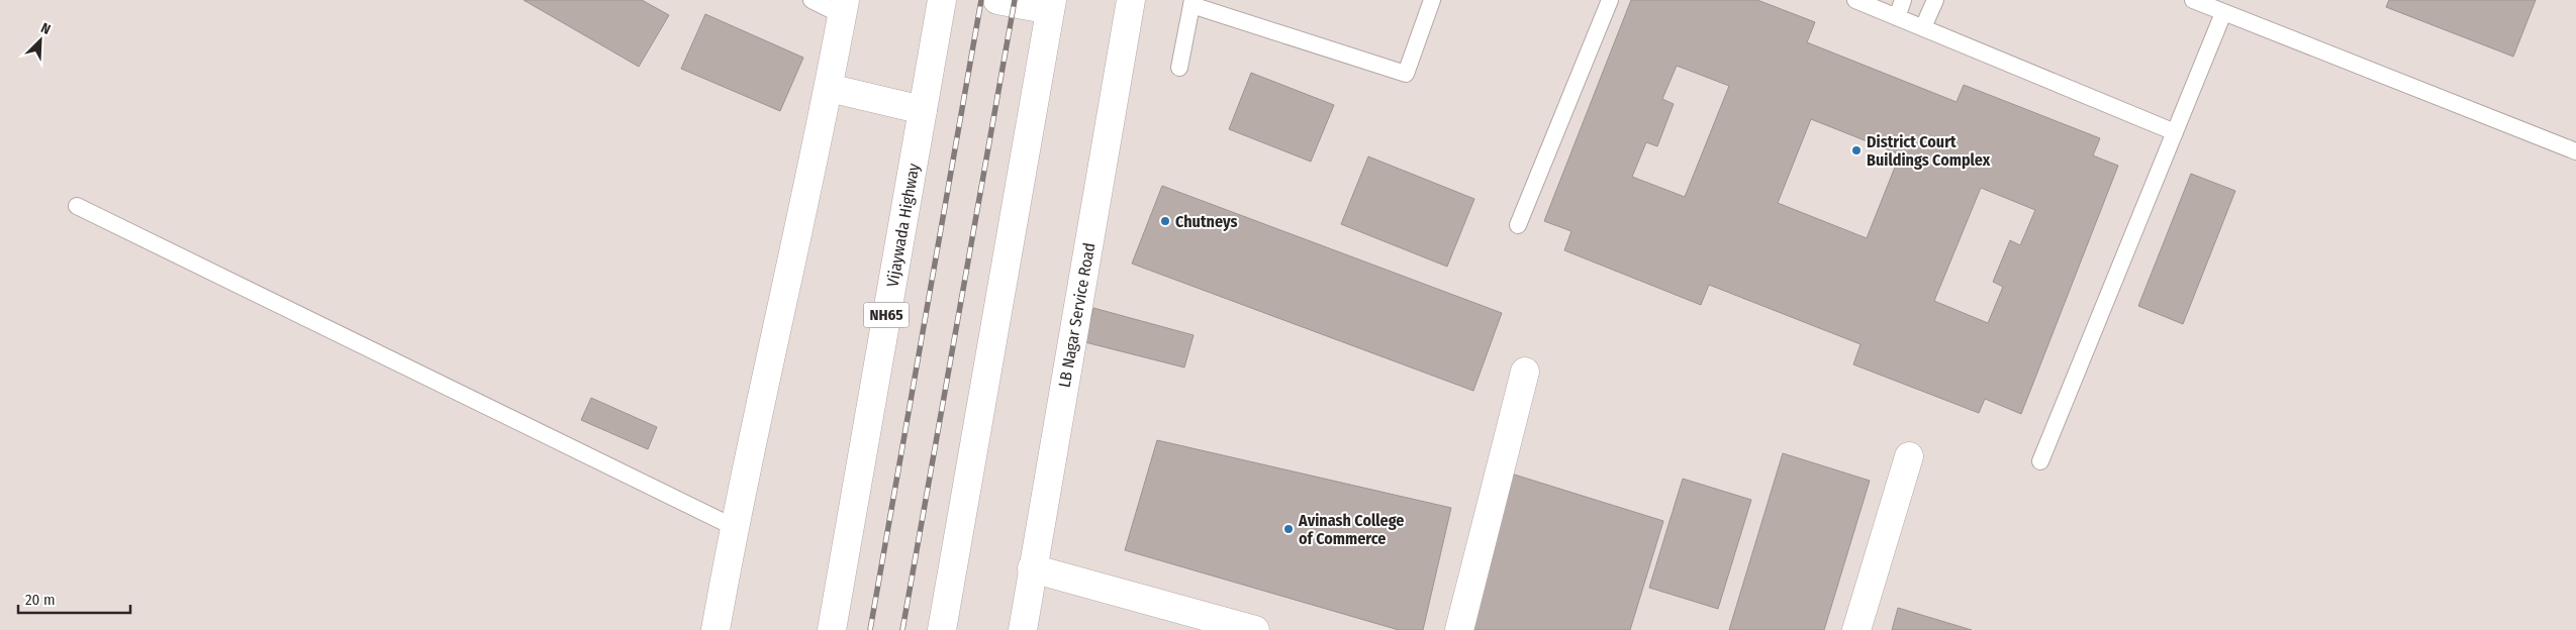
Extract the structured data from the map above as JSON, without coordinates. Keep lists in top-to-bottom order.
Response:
{
  "streets": {
    "main road": ["Vijaywada Highway", "NH65", "LB Nagar Service Road"]
  },
  "places": ["District Court Buildings Complex", "Chutneys", "Avinash College of Commerce"],
  "scale_bar": "20 m",
  "north": "top right"
}
